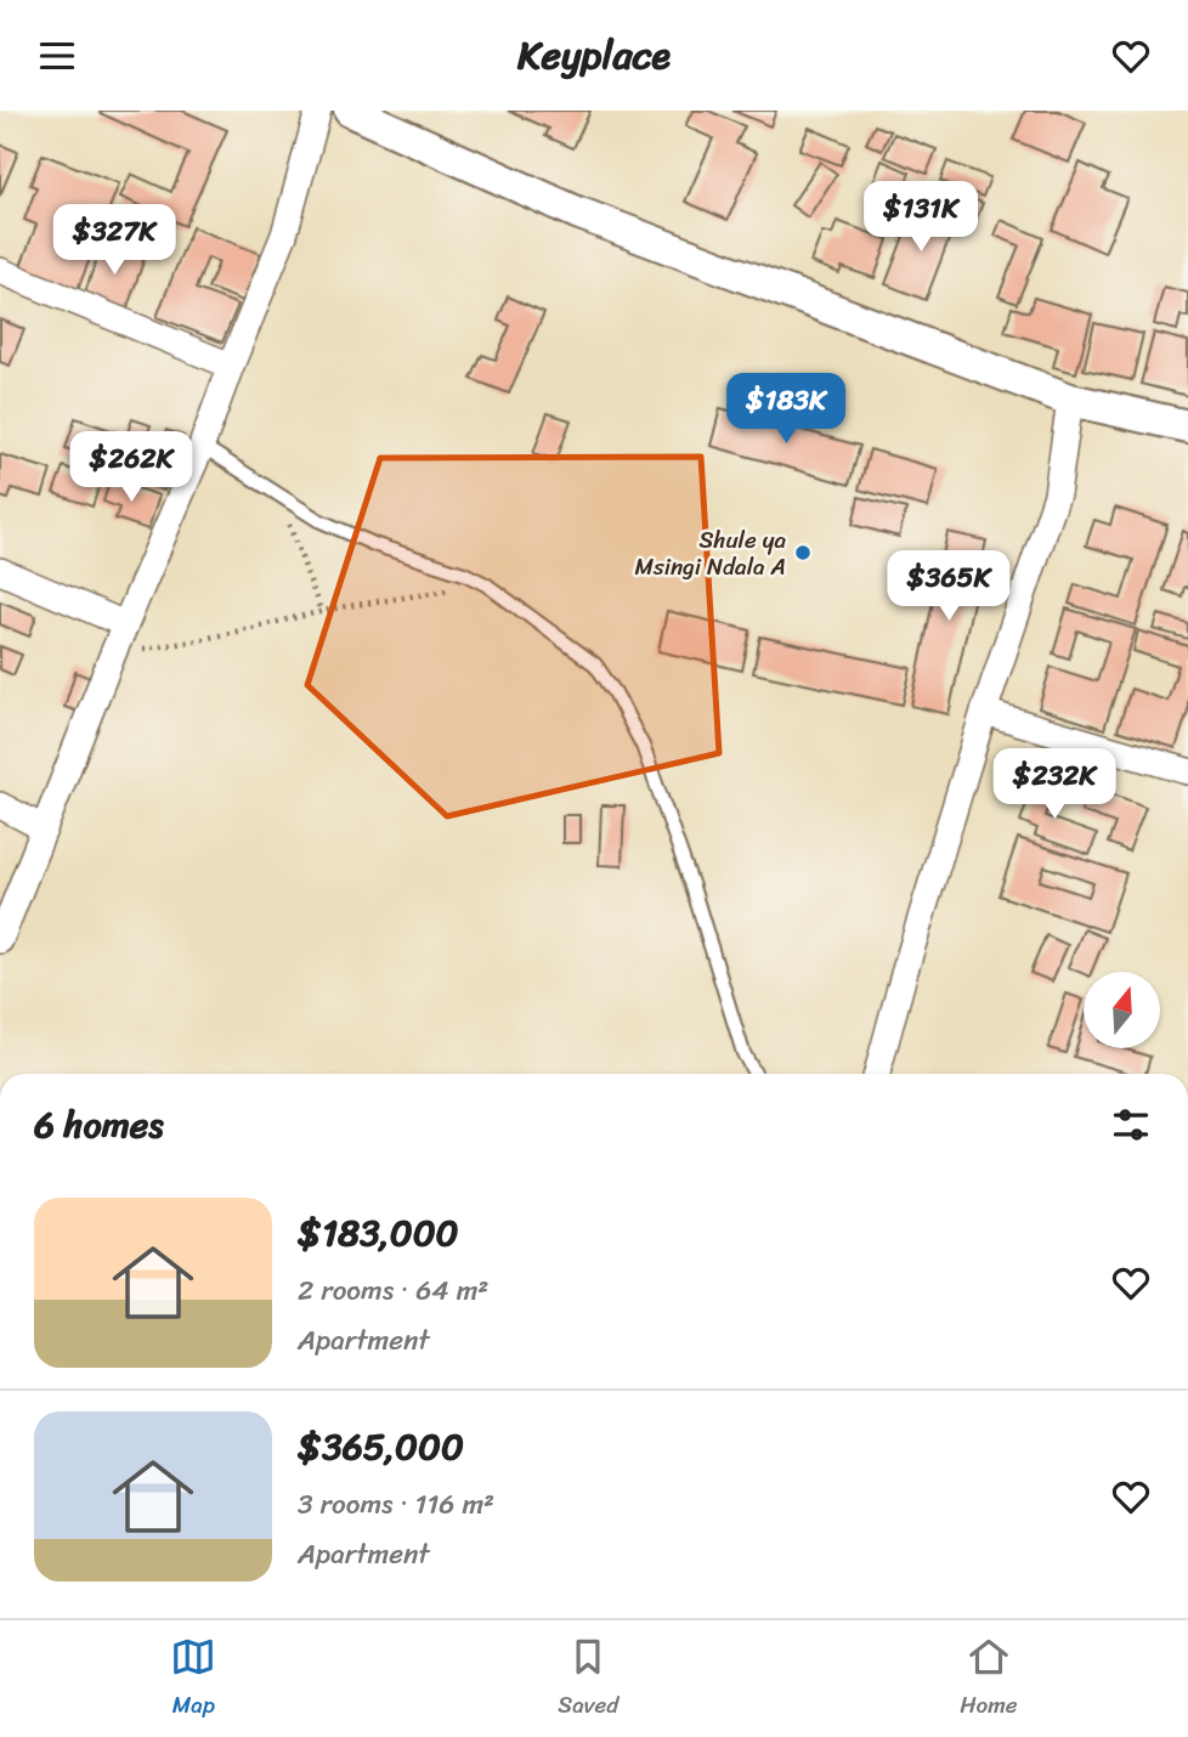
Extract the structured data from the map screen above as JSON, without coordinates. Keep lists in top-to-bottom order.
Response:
{
  "places": ["Shule ya Msingi Ndala A"],
  "north": "top",
  "page": {
    "header": "Keyplace",
    "price": [
      "$131K",
      "$327K",
      "$183K",
      "$262K",
      "$365K",
      "$232K"
    ],
    "heading": "6 homes",
    "list": [
      {
        "name": "$183,000",
        "note": "2 rooms · 64 m² · Apartment"
      },
      {
        "name": "$365,000",
        "note": "3 rooms · 116 m² · Apartment"
      }
    ],
    "tabs": ["Map", "Saved", "Home"]
  }
}
